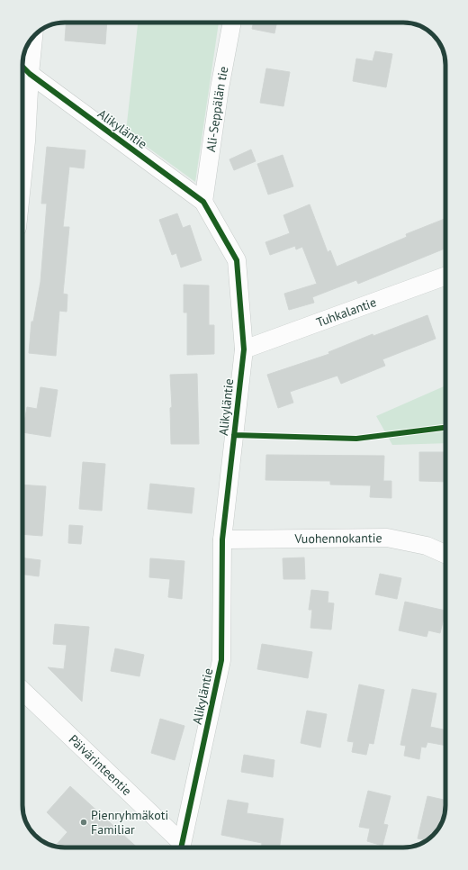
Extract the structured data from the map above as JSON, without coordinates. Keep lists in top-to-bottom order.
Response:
{
  "streets": {
    "street": [
      "Ali-Seppälän tie",
      "Alikyläntie",
      "Tuhkalantie",
      "Vuohennokantie",
      "Päivärinteentie"
    ]
  },
  "crossings": [
    ["Ali-Seppälän tie", "Alikyläntie"],
    ["Alikyläntie", "Tuhkalantie"],
    ["Alikyläntie", "Vuohennokantie"],
    ["Alikyläntie", "Päivärinteentie"]
  ],
  "places": ["Pienryhmäkoti Familiar"]
}
